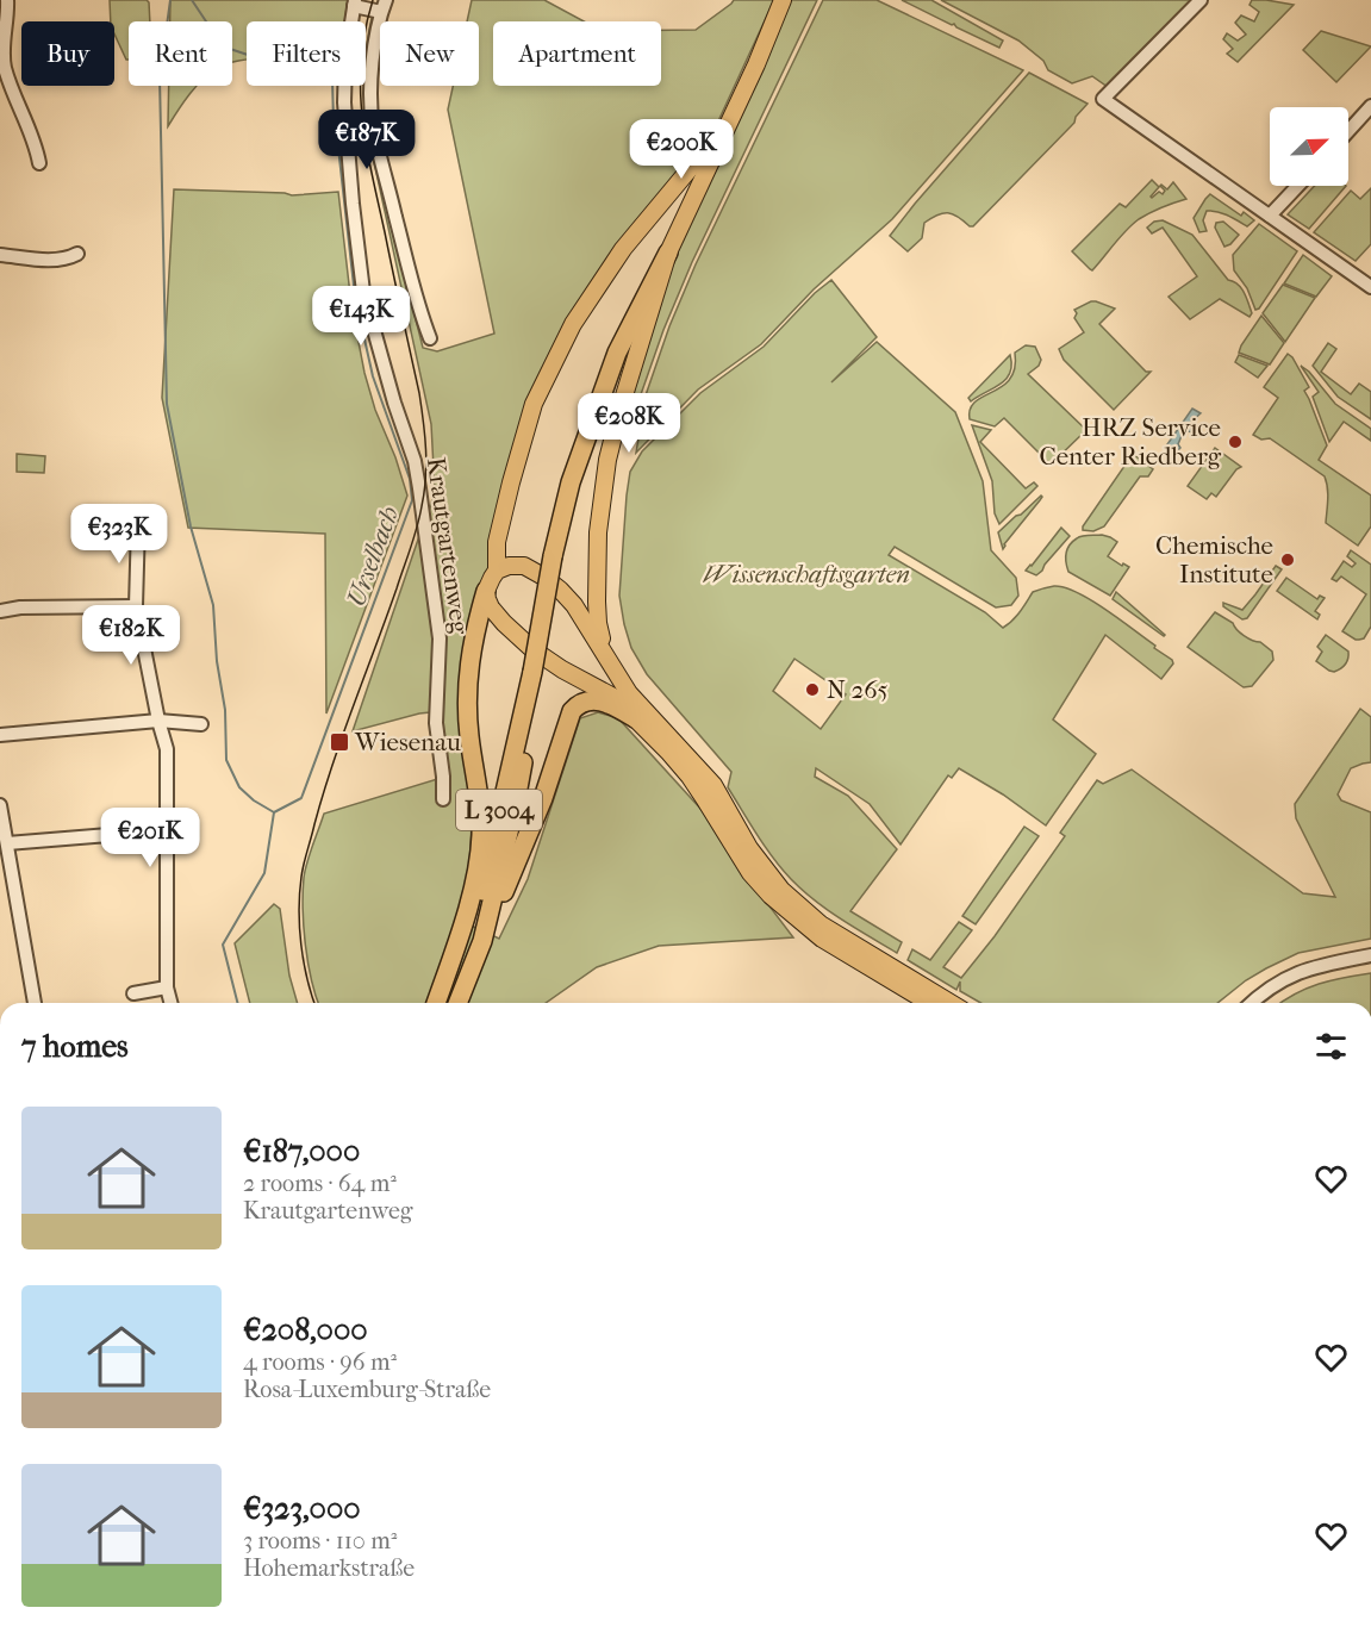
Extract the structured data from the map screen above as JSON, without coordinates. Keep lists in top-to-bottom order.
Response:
{
  "streets": {
    "highway": ["L 3004"],
    "street": ["Krautgartenweg"]
  },
  "water": ["Urselbach"],
  "parks": ["Wissenschaftsgarten"],
  "places": {
    "other": ["HRZ Service Center Riedberg", "Chemische Institute", "N 265"],
    "transit": ["Wiesenau"]
  },
  "north": "top right",
  "page": {
    "chip": [
      "Buy",
      "Rent",
      "Filters",
      "New",
      "Apartment"
    ],
    "price": [
      "€187K",
      "€200K",
      "€143K",
      "€208K",
      "€323K",
      "€182K",
      "€201K"
    ],
    "heading": "7 homes",
    "list": [
      {
        "name": "€187,000",
        "note": "2 rooms · 64 m² · Krautgartenweg"
      },
      {
        "name": "€208,000",
        "note": "4 rooms · 96 m² · Rosa-Luxemburg-Straße"
      },
      {
        "name": "€323,000",
        "note": "3 rooms · 110 m² · Hohemarkstraße"
      }
    ]
  }
}
